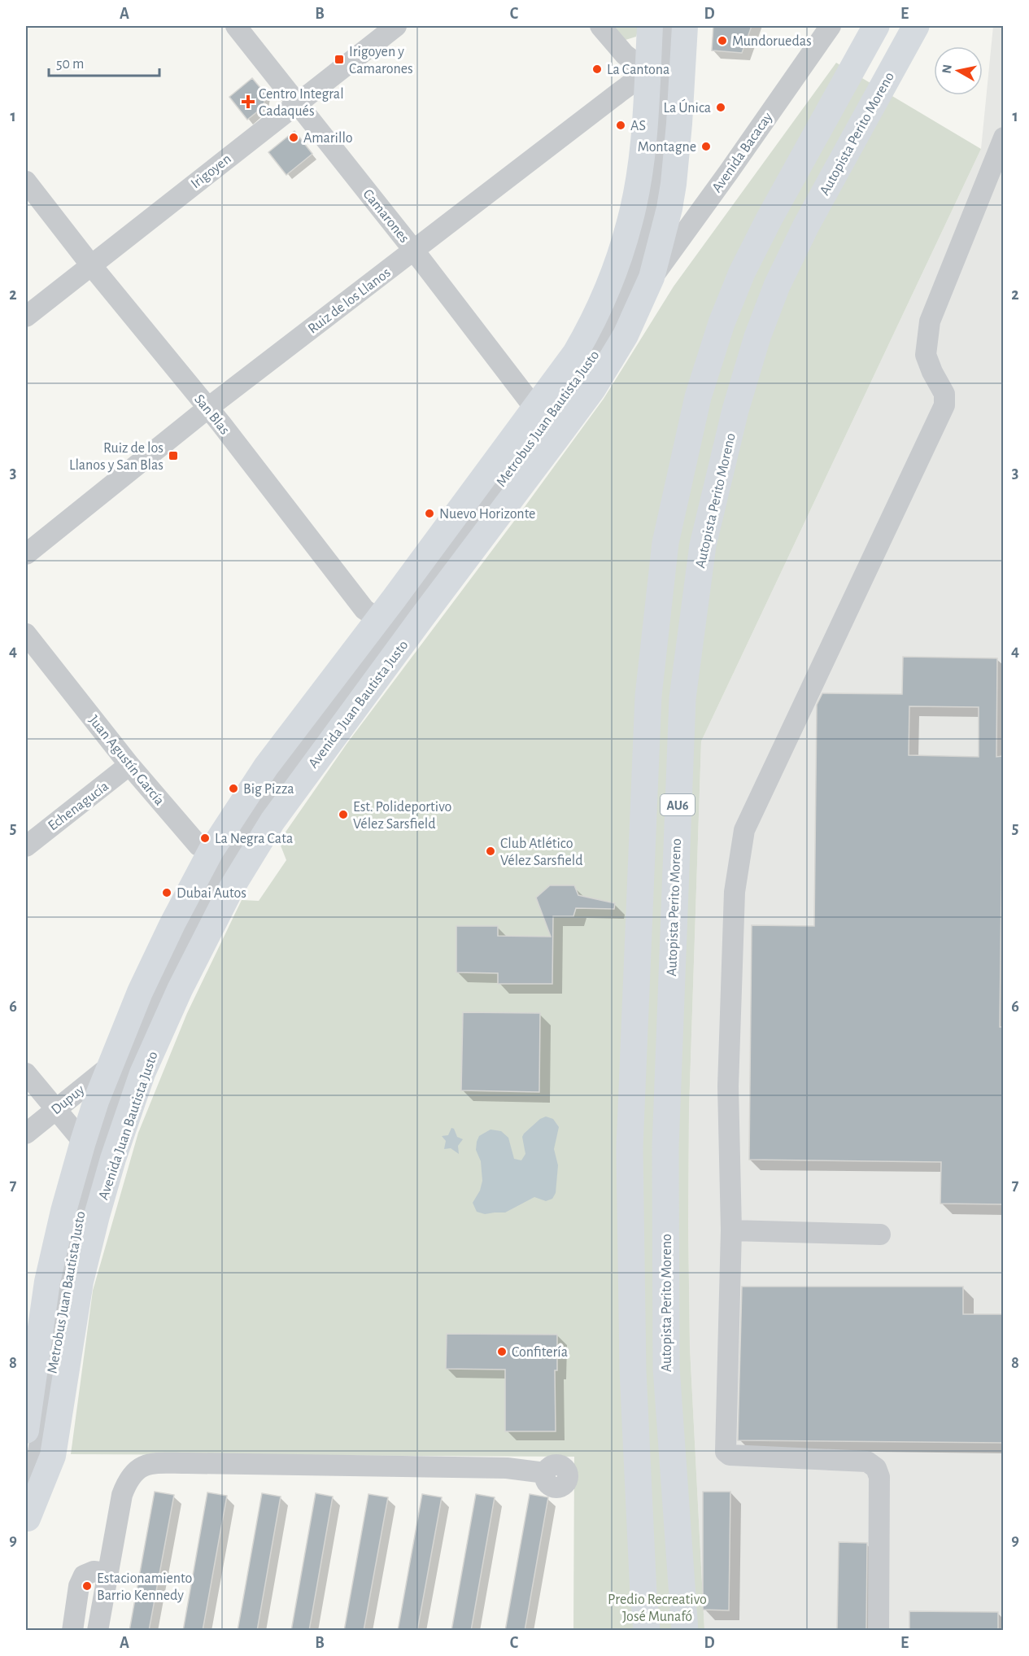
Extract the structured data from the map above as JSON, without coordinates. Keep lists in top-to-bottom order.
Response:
{
  "streets": {
    "highway": ["Autopista Perito Moreno", "AU6"],
    "main road": ["Avenida Juan Bautista Justo"],
    "street": [
      "Avenida Bacacay",
      "Irigoyen",
      "Camarones",
      "Ruiz de los Llanos",
      "San Blas",
      "Metrobus Juan Bautista Justo",
      "Juan Agustín García",
      "Echenagucía",
      "Dupuy"
    ]
  },
  "crossings": [
    ["Avenida Bacacay", "Avenida Juan Bautista Justo"],
    ["Irigoyen", "Camarones"],
    ["Irigoyen", "San Blas"],
    ["Camarones", "Ruiz de los Llanos"],
    ["Camarones", "Avenida Juan Bautista Justo"],
    ["Ruiz de los Llanos", "San Blas"],
    ["Ruiz de los Llanos", "Metrobus Juan Bautista Justo"],
    ["Ruiz de los Llanos", "Avenida Juan Bautista Justo"],
    ["San Blas", "Metrobus Juan Bautista Justo"],
    ["San Blas", "Avenida Juan Bautista Justo"],
    ["Metrobus Juan Bautista Justo", "Avenida Juan Bautista Justo"],
    ["Avenida Juan Bautista Justo", "Juan Agustín García"],
    ["Avenida Juan Bautista Justo", "Dupuy"],
    ["Juan Agustín García", "Echenagucía"]
  ],
  "parks": ["Predio Recreativo José Munafó"],
  "places": {
    "other": [
      "Mundoruedas",
      "La Cantona",
      "La Única",
      "AS",
      "Amarillo",
      "Montagne",
      "Nuevo Horizonte",
      "Big Pizza",
      "Est. Polideportivo Vélez Sarsfield",
      "La Negra Cata",
      "Club Atlético Vélez Sarsfield",
      "Dubai Autos",
      "Confitería",
      "Estacionamiento Barrio Kennedy"
    ],
    "transit": ["Irigoyen y Camarones", "Ruiz de los Llanos y San Blas"],
    "health": ["Centro Integral Cadaqués"]
  },
  "scale_bar": "50 m",
  "north": "left",
  "grid": {
    "columns": [
      "A",
      "B",
      "C",
      "D",
      "E"
    ],
    "rows": [
      "1",
      "2",
      "3",
      "4",
      "5",
      "6",
      "7",
      "8",
      "9"
    ]
  }
}
